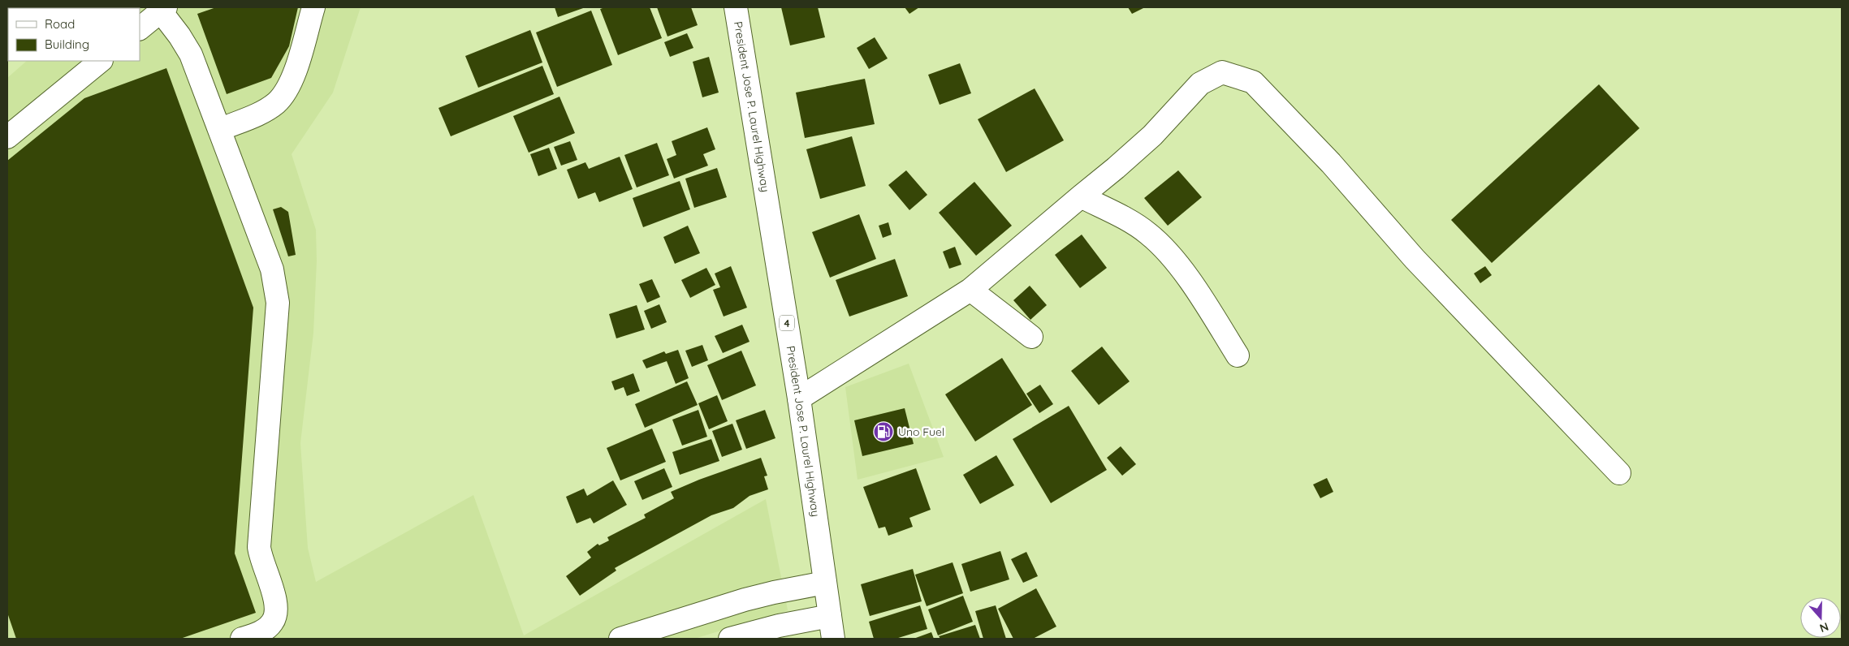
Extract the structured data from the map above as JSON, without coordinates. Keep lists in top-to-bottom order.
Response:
{
  "streets": {
    "main road": ["President Jose P. Laurel Highway", "4"]
  },
  "places": {
    "fuel station": ["Uno Fuel"]
  },
  "legend": ["Road", "Building"],
  "north": "bottom"
}
